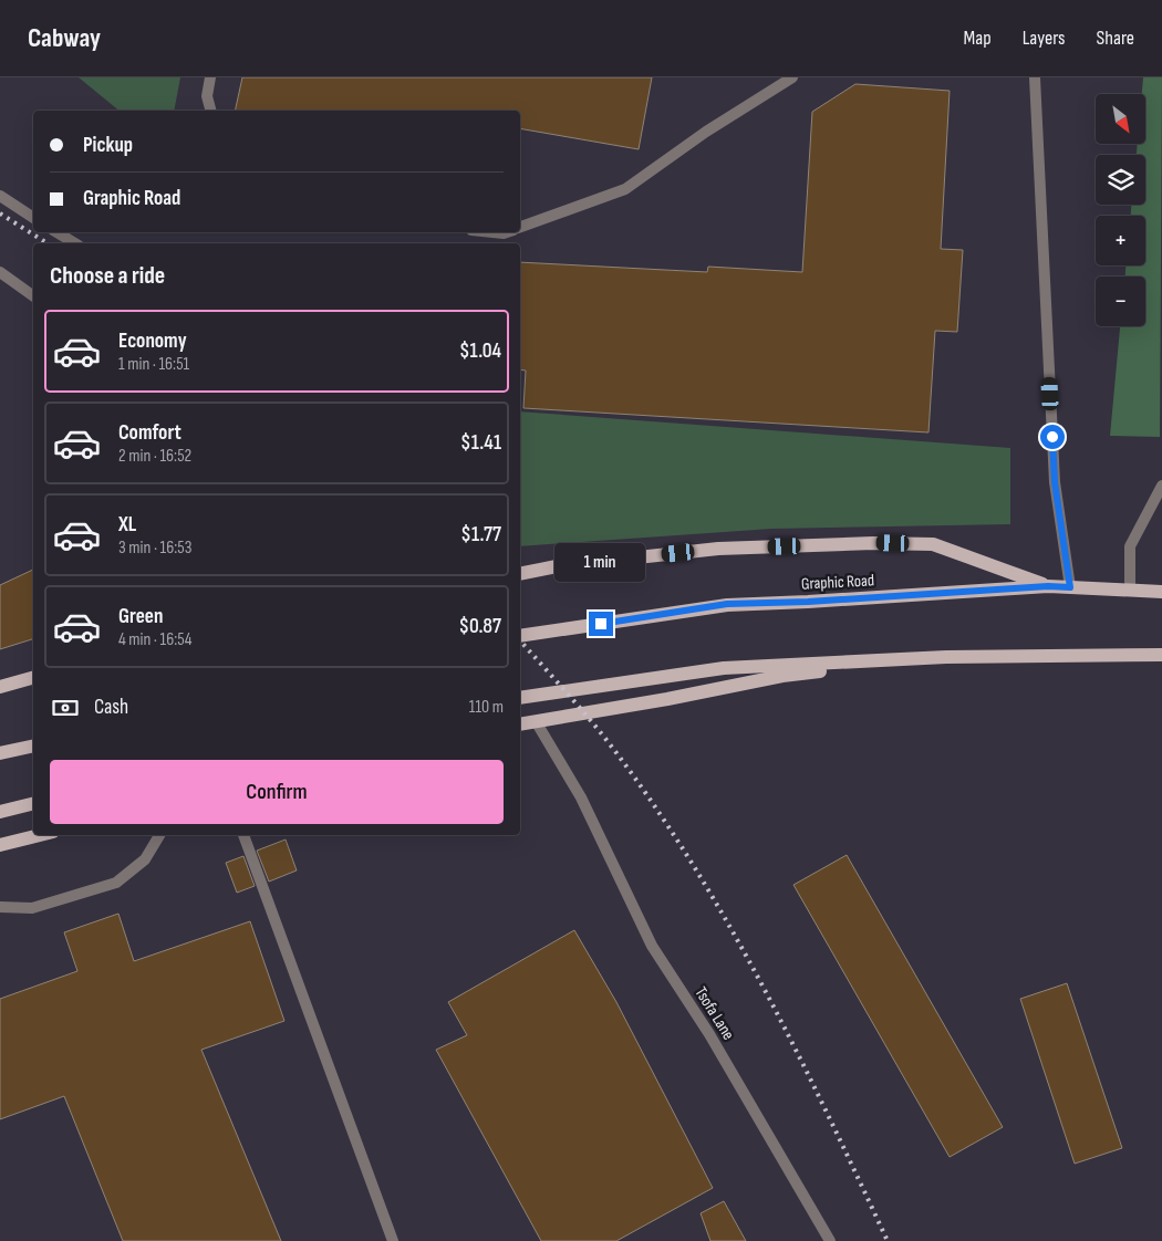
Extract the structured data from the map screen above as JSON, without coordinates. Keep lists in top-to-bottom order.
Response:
{
  "streets": {
    "main road": ["Graphic Road"],
    "street": ["Tsofa Lane"]
  },
  "north": "bottom right",
  "page": {
    "header": "Cabway",
    "nav": ["Map", "Layers", "Share"],
    "map_buttons": ["+", "−"],
    "banner": ["Pickup", "Graphic Road"],
    "heading": "Choose a ride",
    "list": [
      {
        "name": "Economy",
        "note": "1 min · 16:51",
        "value": "$1.04"
      },
      {
        "name": "Comfort",
        "note": "2 min · 16:52",
        "value": "$1.41"
      },
      {
        "name": "XL",
        "note": "3 min · 16:53",
        "value": "$1.77"
      },
      {
        "name": "Green",
        "note": "4 min · 16:54",
        "value": "$0.87"
      }
    ],
    "bubble": "1 min",
    "pay": ["Cash", "110 m"],
    "buttons": "Confirm"
  }
}
